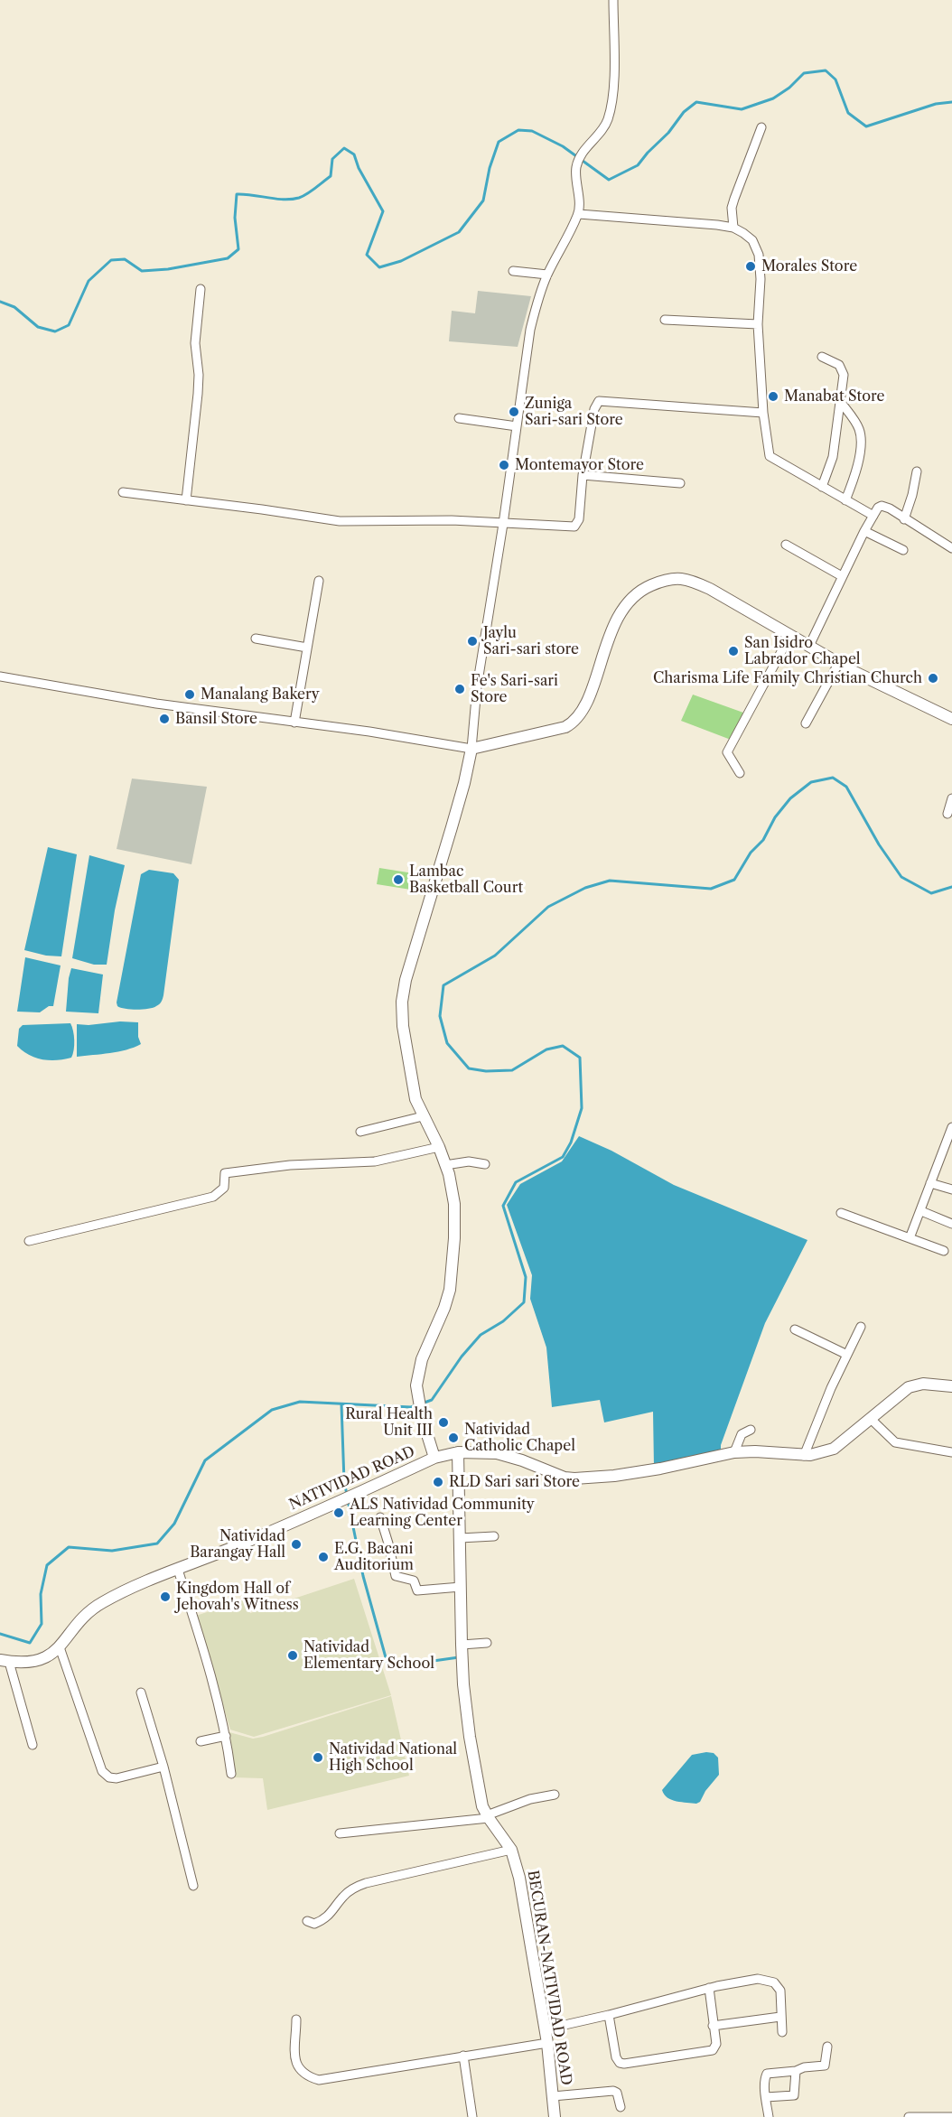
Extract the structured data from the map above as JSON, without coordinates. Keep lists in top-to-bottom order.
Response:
{
  "streets": {
    "street": ["NATIVIDAD ROAD", "BECURAN-NATIVIDAD ROAD"]
  },
  "crossings": [
    ["NATIVIDAD ROAD", "BECURAN-NATIVIDAD ROAD"]
  ],
  "places": [
    "Morales Store",
    "Manabat Store",
    "Zuniga Sari-sari Store",
    "Montemayor Store",
    "Jaylu Sari-sari store",
    "San Isidro Labrador Chapel",
    "Charisma Life Family Christian Church",
    "Fe's Sari-sari Store",
    "Manalang Bakery",
    "Bansil Store",
    "Lambac Basketball Court",
    "Rural Health Unit III",
    "Natividad Catholic Chapel",
    "RLD Sari sari Store",
    "ALS Natividad Community Learning Center",
    "Natividad Barangay Hall",
    "E.G. Bacani Auditorium",
    "Kingdom Hall of Jehovah's Witness",
    "Natividad Elementary School",
    "Natividad National High School"
  ]
}
